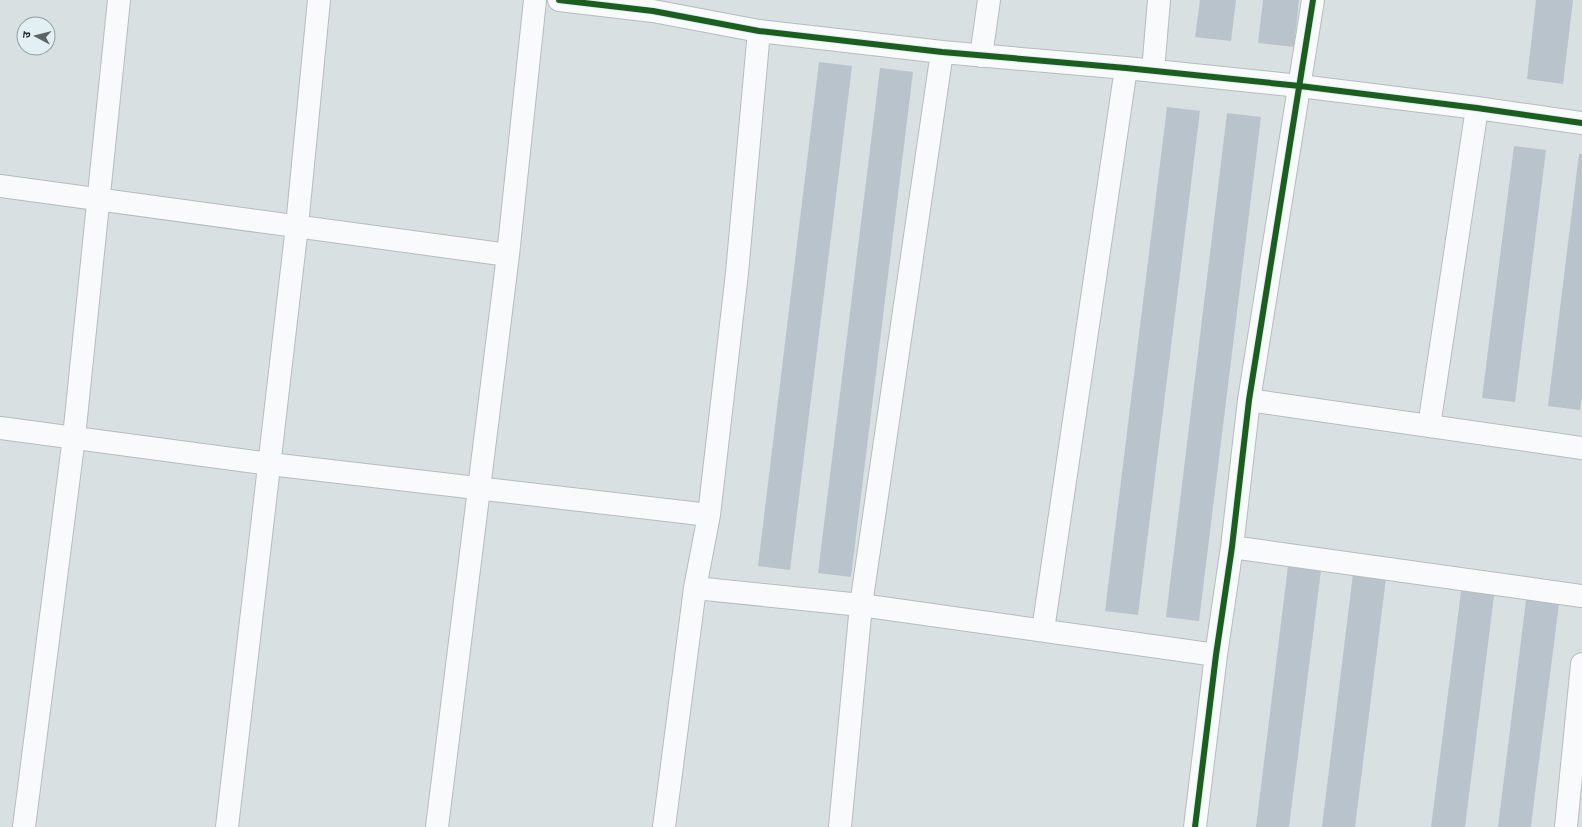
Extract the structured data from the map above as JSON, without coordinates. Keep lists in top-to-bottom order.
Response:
{
  "north": "left"
}
